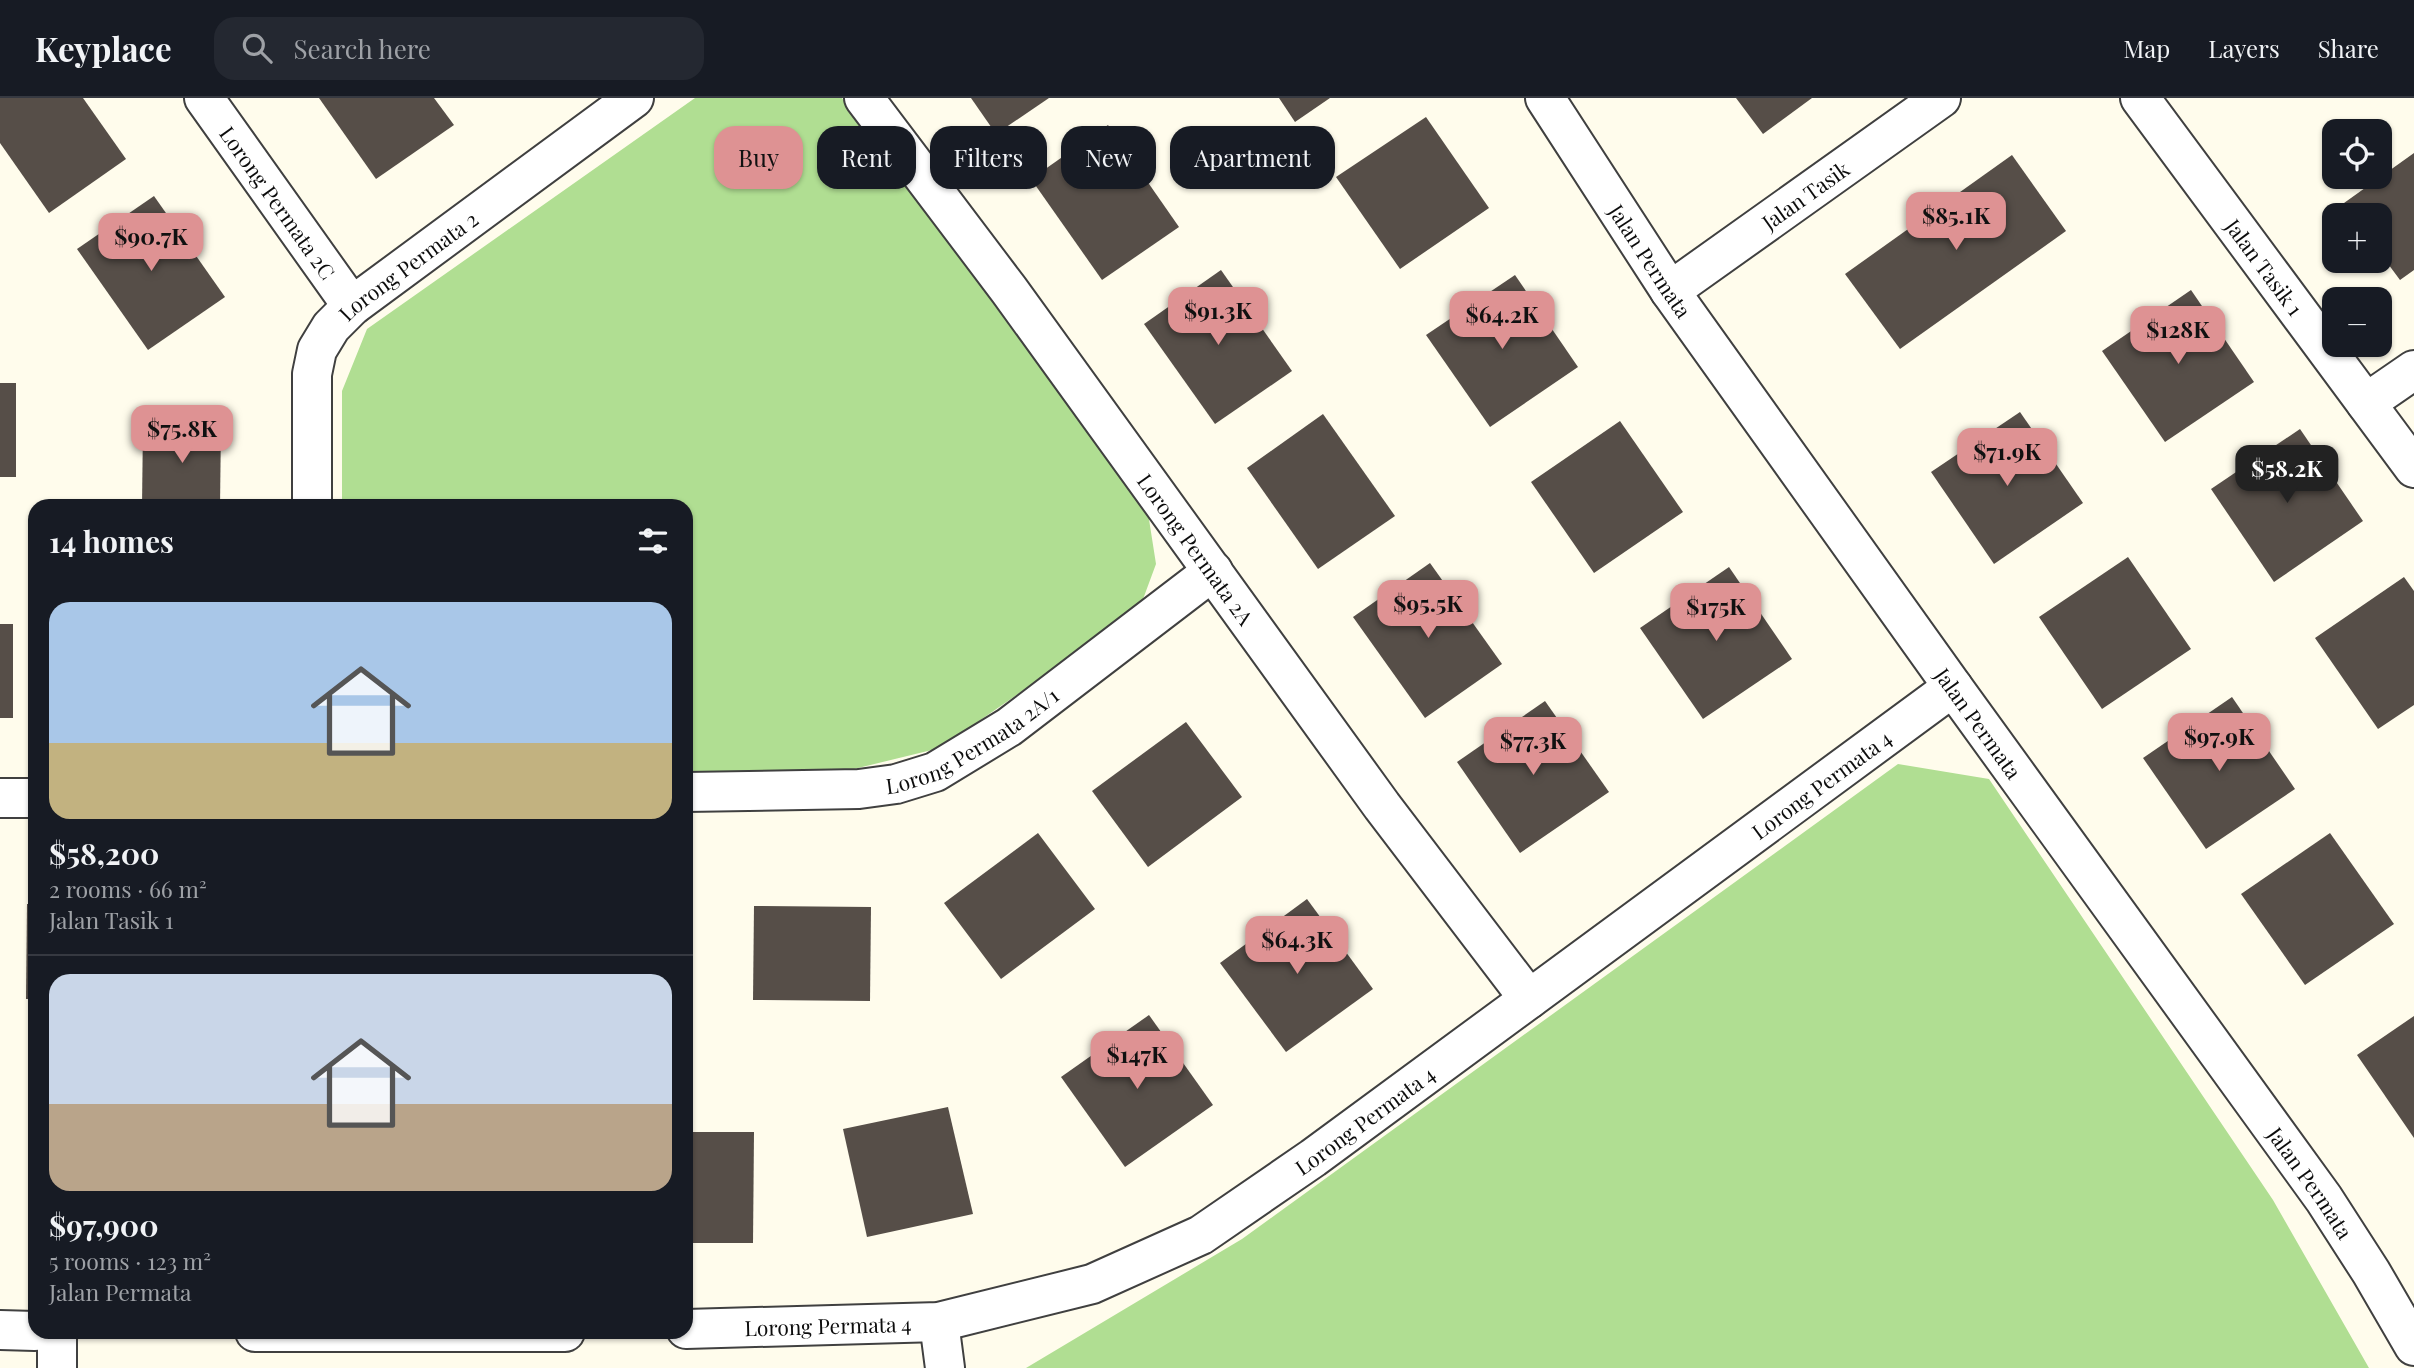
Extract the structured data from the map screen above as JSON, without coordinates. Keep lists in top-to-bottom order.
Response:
{
  "streets": {
    "street": [
      "Jalan Tasik",
      "Lorong Permata 2C",
      "Jalan Permata",
      "Jalan Tasik 1",
      "Lorong Permata 2",
      "Lorong Permata 2A",
      "Lorong Permata 2A/1",
      "Lorong Permata 4"
    ]
  },
  "crossings": [
    ["Jalan Tasik", "Jalan Permata"],
    ["Lorong Permata 2C", "Lorong Permata 2"],
    ["Jalan Permata", "Lorong Permata 4"],
    ["Lorong Permata 2A", "Lorong Permata 2A/1"],
    ["Lorong Permata 2A", "Lorong Permata 4"]
  ],
  "page": {
    "header": "Keyplace",
    "search": "Search here",
    "nav": ["Map", "Layers", "Share"],
    "map_buttons": ["+", "−"],
    "chip": [
      "Buy",
      "Rent",
      "Filters",
      "New",
      "Apartment"
    ],
    "price": [
      "$85.1K",
      "$90.7K",
      "$91.3K",
      "$64.2K",
      "$128K",
      "$75.8K",
      "$71.9K",
      "$58.2K",
      "$95.5K",
      "$175K",
      "$97.9K",
      "$77.3K",
      "$64.3K",
      "$147K"
    ],
    "heading": "14 homes",
    "list": [
      {
        "name": "$58,200",
        "note": "2 rooms · 66 m² · Jalan Tasik 1"
      },
      {
        "name": "$97,900",
        "note": "5 rooms · 123 m² · Jalan Permata"
      }
    ]
  }
}
